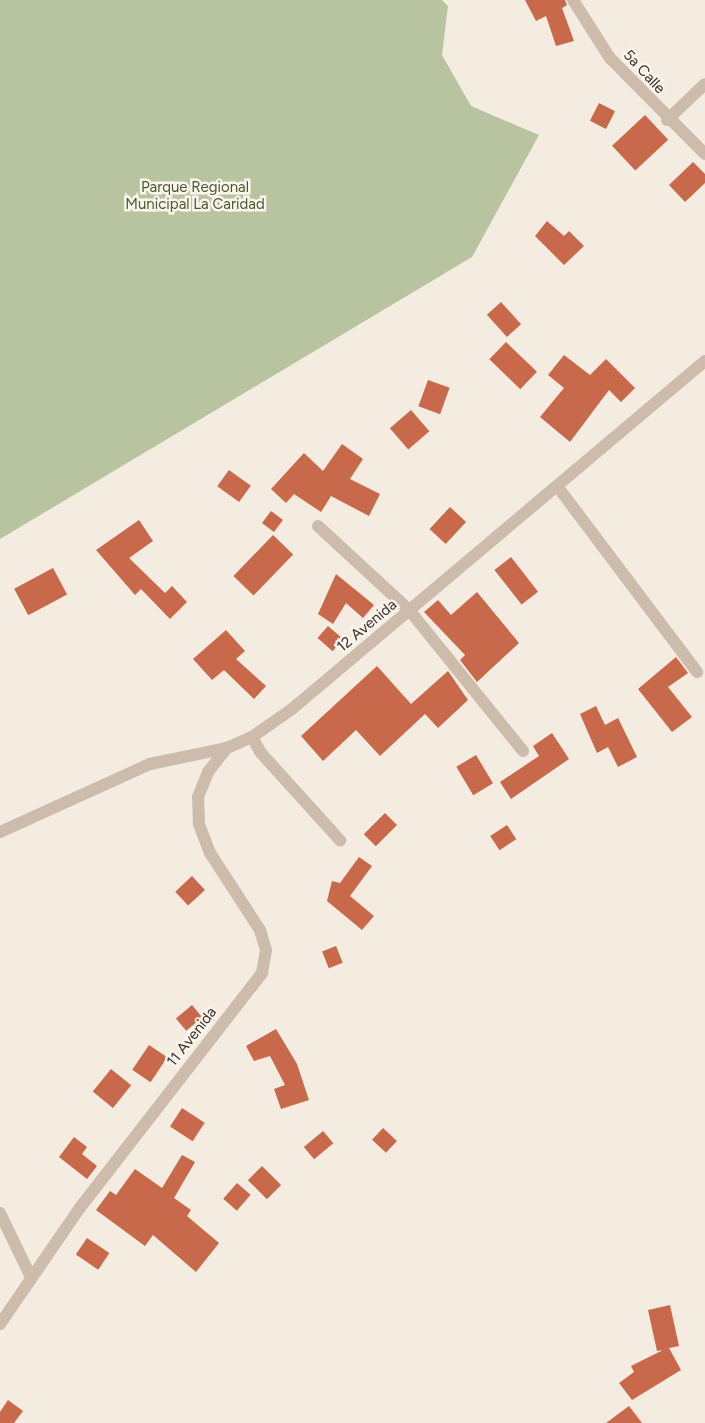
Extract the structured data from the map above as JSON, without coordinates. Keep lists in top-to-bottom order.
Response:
{
  "streets": {
    "street": ["5a Calle", "12 Avenida", "11 Avenida"]
  },
  "crossings": [
    ["12 Avenida", "11 Avenida"]
  ],
  "parks": ["Parque Regional Municipal La Caridad"]
}
